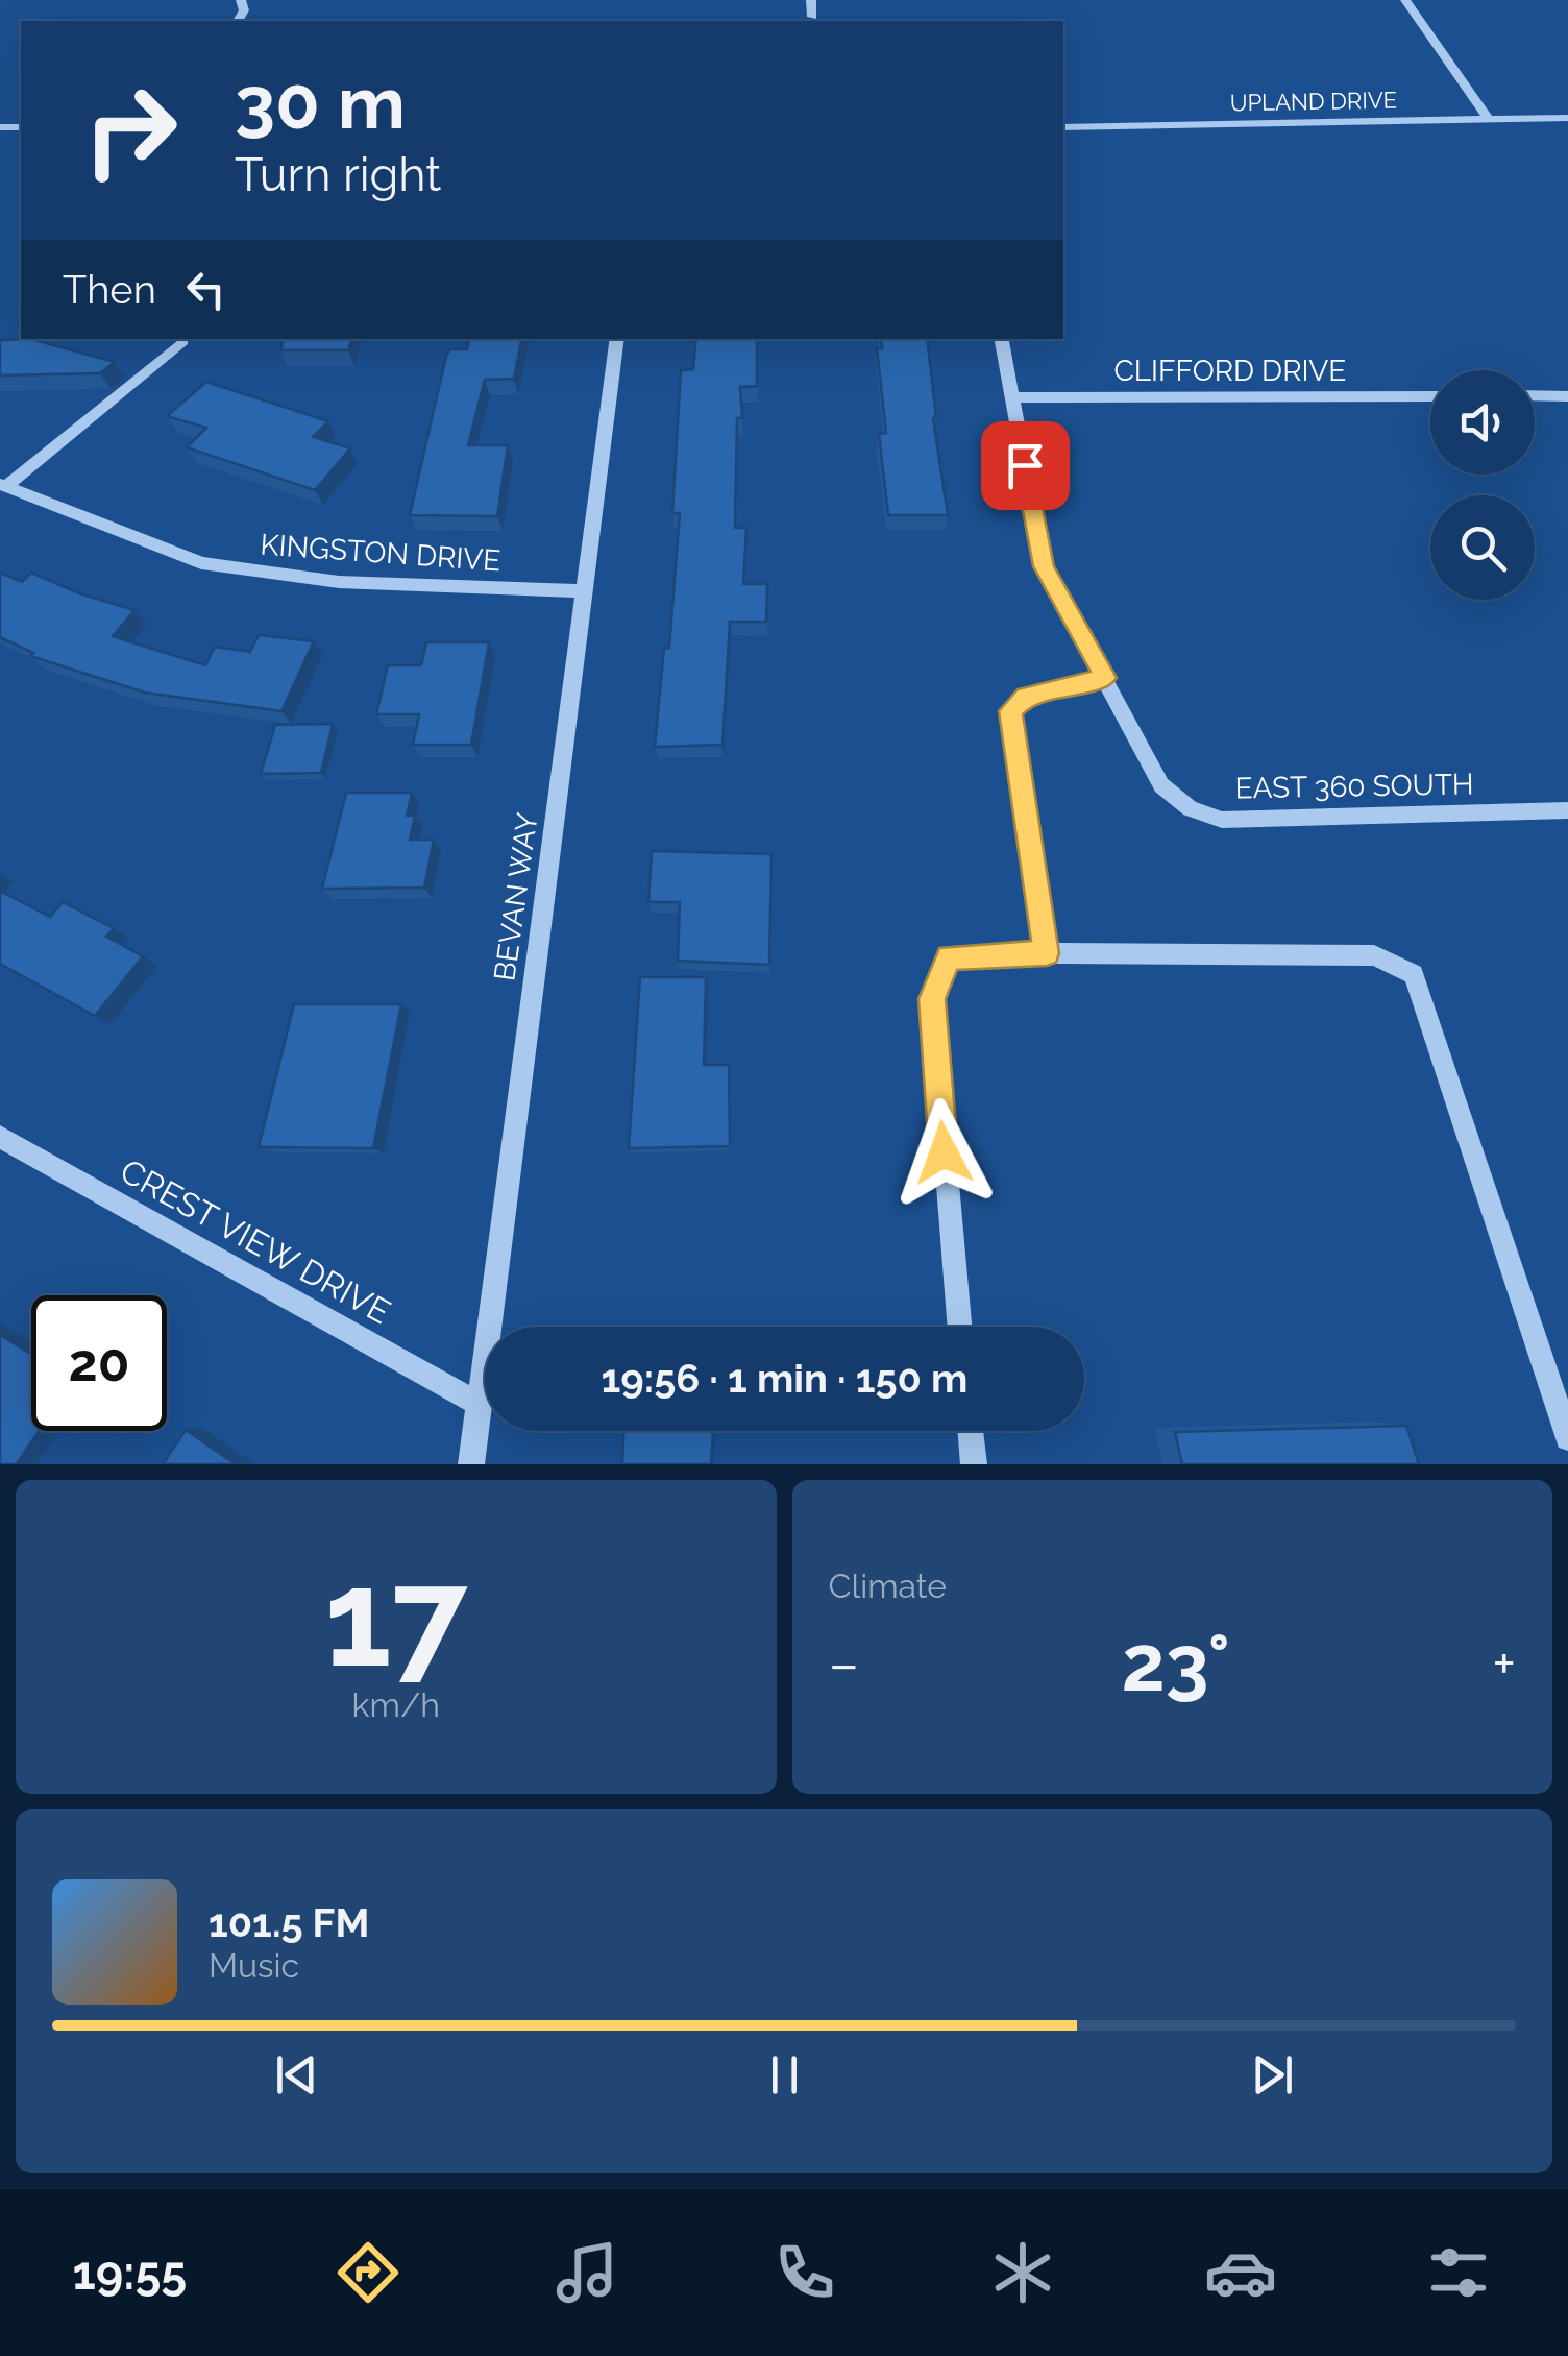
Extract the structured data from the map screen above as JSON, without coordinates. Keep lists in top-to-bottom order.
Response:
{
  "streets": {
    "street": [
      "UPLAND DRIVE",
      "CLIFFORD DRIVE",
      "KINGSTON DRIVE",
      "EAST 360 SOUTH",
      "BEVAN WAY",
      "CREST VIEW DRIVE"
    ]
  },
  "crossings": [
    ["CLIFFORD DRIVE", "EAST 360 SOUTH"],
    ["KINGSTON DRIVE", "BEVAN WAY"],
    ["BEVAN WAY", "CREST VIEW DRIVE"]
  ],
  "page": {
    "turn": ["30 m", "Turn right"],
    "then": "Then",
    "limit": "20",
    "trip": "19:56 · 1 min · 150 m",
    "tile": [
      ["17", "km/h"],
      "Climate"
    ],
    "heat": ["−", "23°", "+"],
    "song": ["101.5 FM", "Music"],
    "tabs": "19:55"
  }
}
